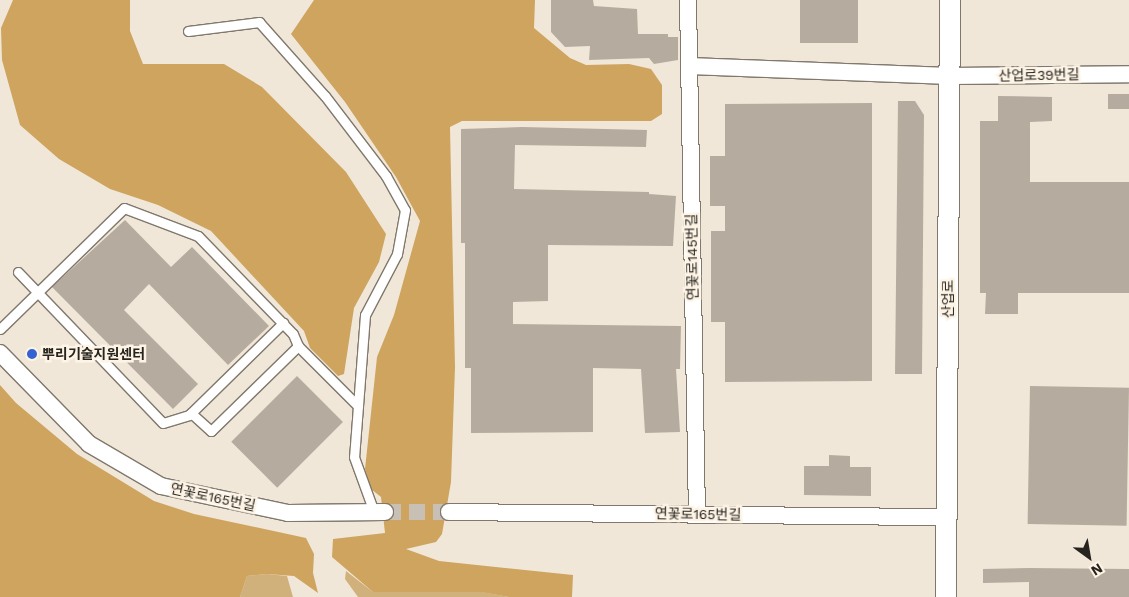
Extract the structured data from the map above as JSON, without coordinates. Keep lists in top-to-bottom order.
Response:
{
  "streets": {
    "street": [
      "산업로39번길",
      "연꽃로145번길",
      "산업로",
      "연꽃로165번길"
    ]
  },
  "crossings": [
    ["산업로39번길", "연꽃로145번길"],
    ["산업로39번길", "산업로"],
    ["연꽃로145번길", "연꽃로165번길"],
    ["산업로", "연꽃로165번길"]
  ],
  "places": ["뿌리기술지원센터"],
  "north": "bottom right"
}
